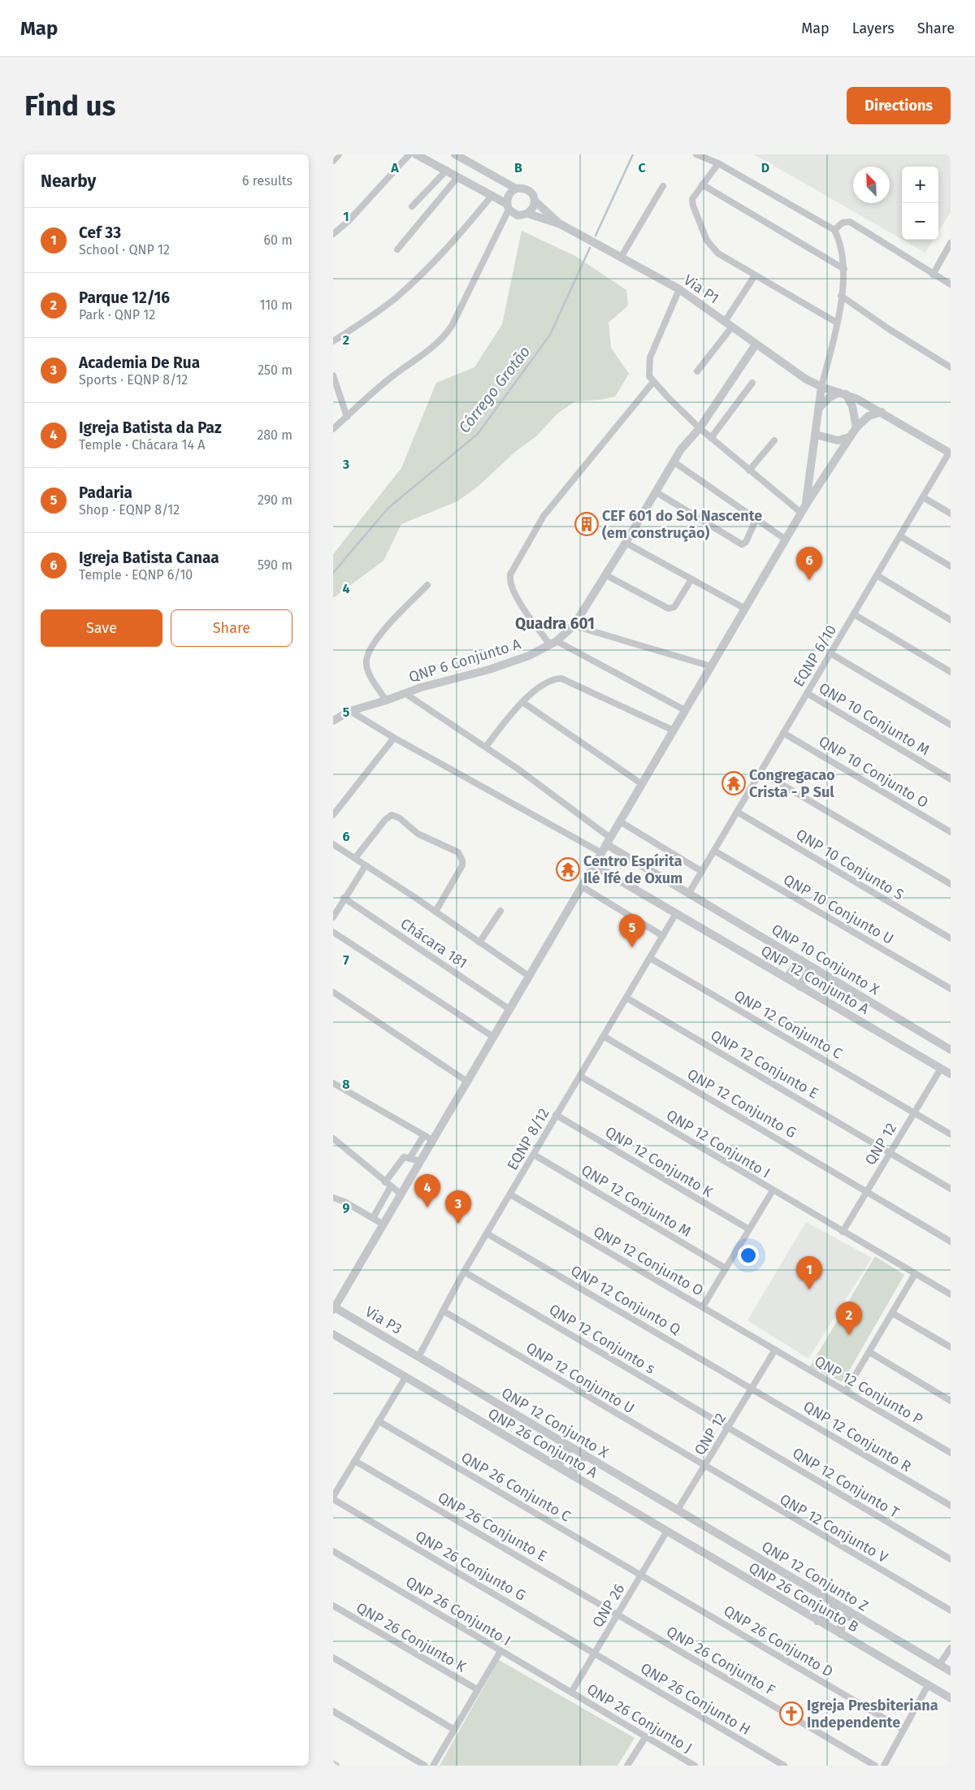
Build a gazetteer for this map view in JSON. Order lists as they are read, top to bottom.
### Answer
{
  "streets": {
    "street": [
      "Via P1",
      "EQNP 6/10",
      "QNP 6 Conjunto A",
      "QNP 10 Conjunto M",
      "QNP 10 Conjunto O",
      "QNP 10 Conjunto S",
      "QNP 10 Conjunto U",
      "Chácara 181",
      "QNP 10 Conjunto X",
      "QNP 12 Conjunto A",
      "QNP 12 Conjunto C",
      "QNP 12 Conjunto E",
      "QNP 12 Conjunto G",
      "EQNP 8/12",
      "QNP 12 Conjunto I",
      "QNP 12",
      "QNP 12 Conjunto K",
      "QNP 12 Conjunto M",
      "QNP 12 Conjunto O",
      "QNP 12 Conjunto Q",
      "Via P3",
      "QNP 12 Conjunto s",
      "QNP 12 Conjunto U",
      "QNP 12 Conjunto P",
      "QNP 12 Conjunto X",
      "QNP 12 Conjunto R",
      "QNP 26 Conjunto A",
      "QNP 12 Conjunto T",
      "QNP 26 Conjunto C",
      "QNP 26 Conjunto E",
      "QNP 12 Conjunto V",
      "QNP 26 Conjunto G",
      "QNP 12 Conjunto Z",
      "QNP 26 Conjunto B",
      "QNP 26",
      "QNP 26 Conjunto I",
      "QNP 26 Conjunto K",
      "QNP 26 Conjunto D",
      "QNP 26 Conjunto F",
      "QNP 26 Conjunto H",
      "QNP 26 Conjunto J"
    ]
  },
  "crossings": [
    ["Via P1", "QNP 6 Conjunto A"],
    ["EQNP 6/10", "QNP 10 Conjunto M"],
    ["EQNP 6/10", "QNP 10 Conjunto O"],
    ["EQNP 6/10", "QNP 10 Conjunto S"],
    ["EQNP 6/10", "QNP 10 Conjunto U"],
    ["EQNP 6/10", "QNP 10 Conjunto X"],
    ["QNP 12 Conjunto A", "EQNP 8/12"],
    ["QNP 12 Conjunto A", "QNP 12"],
    ["QNP 12 Conjunto C", "EQNP 8/12"],
    ["QNP 12 Conjunto C", "QNP 12"],
    ["QNP 12 Conjunto E", "EQNP 8/12"],
    ["QNP 12 Conjunto E", "QNP 12"],
    ["QNP 12 Conjunto G", "EQNP 8/12"],
    ["QNP 12 Conjunto G", "QNP 12"],
    ["EQNP 8/12", "QNP 12 Conjunto I"],
    ["EQNP 8/12", "QNP 12 Conjunto K"],
    ["EQNP 8/12", "QNP 12 Conjunto M"],
    ["EQNP 8/12", "QNP 12 Conjunto O"],
    ["EQNP 8/12", "QNP 12 Conjunto Q"],
    ["EQNP 8/12", "Via P3"],
    ["EQNP 8/12", "QNP 12 Conjunto s"],
    ["EQNP 8/12", "QNP 12 Conjunto U"],
    ["EQNP 8/12", "QNP 12 Conjunto X"],
    ["QNP 12 Conjunto I", "QNP 12"],
    ["QNP 12", "QNP 12 Conjunto O"],
    ["QNP 12", "QNP 12 Conjunto Q"],
    ["QNP 12", "QNP 12 Conjunto s"],
    ["QNP 12", "QNP 12 Conjunto U"],
    ["QNP 12", "QNP 12 Conjunto P"],
    ["QNP 12", "QNP 12 Conjunto X"],
    ["QNP 12", "QNP 12 Conjunto R"],
    ["QNP 12", "QNP 12 Conjunto T"],
    ["QNP 12", "QNP 12 Conjunto V"],
    ["QNP 12", "QNP 12 Conjunto Z"],
    ["QNP 12 Conjunto O", "QNP 12 Conjunto P"],
    ["QNP 12 Conjunto Q", "QNP 12 Conjunto R"],
    ["Via P3", "QNP 12 Conjunto X"],
    ["QNP 12 Conjunto s", "QNP 12 Conjunto T"],
    ["QNP 12 Conjunto U", "QNP 12 Conjunto V"],
    ["QNP 12 Conjunto X", "QNP 12 Conjunto Z"],
    ["QNP 26 Conjunto A", "QNP 26 Conjunto B"],
    ["QNP 26 Conjunto A", "QNP 26"],
    ["QNP 26 Conjunto C", "QNP 26"],
    ["QNP 26 Conjunto C", "QNP 26 Conjunto D"],
    ["QNP 26 Conjunto E", "QNP 26"],
    ["QNP 26 Conjunto E", "QNP 26 Conjunto F"],
    ["QNP 26 Conjunto G", "QNP 26"],
    ["QNP 26 Conjunto G", "QNP 26 Conjunto H"],
    ["QNP 26 Conjunto B", "QNP 26"],
    ["QNP 26", "QNP 26 Conjunto I"],
    ["QNP 26", "QNP 26 Conjunto D"],
    ["QNP 26", "QNP 26 Conjunto F"],
    ["QNP 26", "QNP 26 Conjunto H"],
    ["QNP 26", "QNP 26 Conjunto J"],
    ["QNP 26 Conjunto I", "QNP 26 Conjunto J"]
  ],
  "districts": ["Quadra 601"],
  "water": ["Córrego Grotão"],
  "places": {
    "building": ["CEF 601 do Sol Nascente (em construção)"],
    "temple": ["Congregacao Crista - P Sul", "Centro Espírita Ilé Ifé de Oxum"],
    "church": ["Igreja Presbiteriana Independente"]
  },
  "north": "top left",
  "page": {
    "header": "Map",
    "nav": ["Map", "Layers", "Share"],
    "buttons": [
      "Directions",
      ["Save", "Share"]
    ],
    "title": "Find us",
    "heading": ["Nearby", "6 results"],
    "map_buttons": ["+", "−"],
    "list": [
      {
        "mark": "1",
        "name": "Cef 33",
        "note": "School · QNP 12",
        "value": "60 m"
      },
      {
        "mark": "2",
        "name": "Parque 12/16",
        "note": "Park · QNP 12",
        "value": "110 m"
      },
      {
        "mark": "3",
        "name": "Academia De Rua",
        "note": "Sports · EQNP 8/12",
        "value": "250 m"
      },
      {
        "mark": "4",
        "name": "Igreja Batista da Paz",
        "note": "Temple · Chácara 14 A",
        "value": "280 m"
      },
      {
        "mark": "5",
        "name": "Padaria",
        "note": "Shop · EQNP 8/12",
        "value": "290 m"
      },
      {
        "mark": "6",
        "name": "Igreja Batista Canaa",
        "note": "Temple · EQNP 6/10",
        "value": "590 m"
      }
    ],
    "pins": [
      "6",
      "5",
      "4",
      "3",
      "1",
      "2"
    ]
  },
  "grid": {
    "columns": [
      "A",
      "B",
      "C",
      "D"
    ],
    "rows": [
      "1",
      "2",
      "3",
      "4",
      "5",
      "6",
      "7",
      "8",
      "9"
    ]
  }
}
